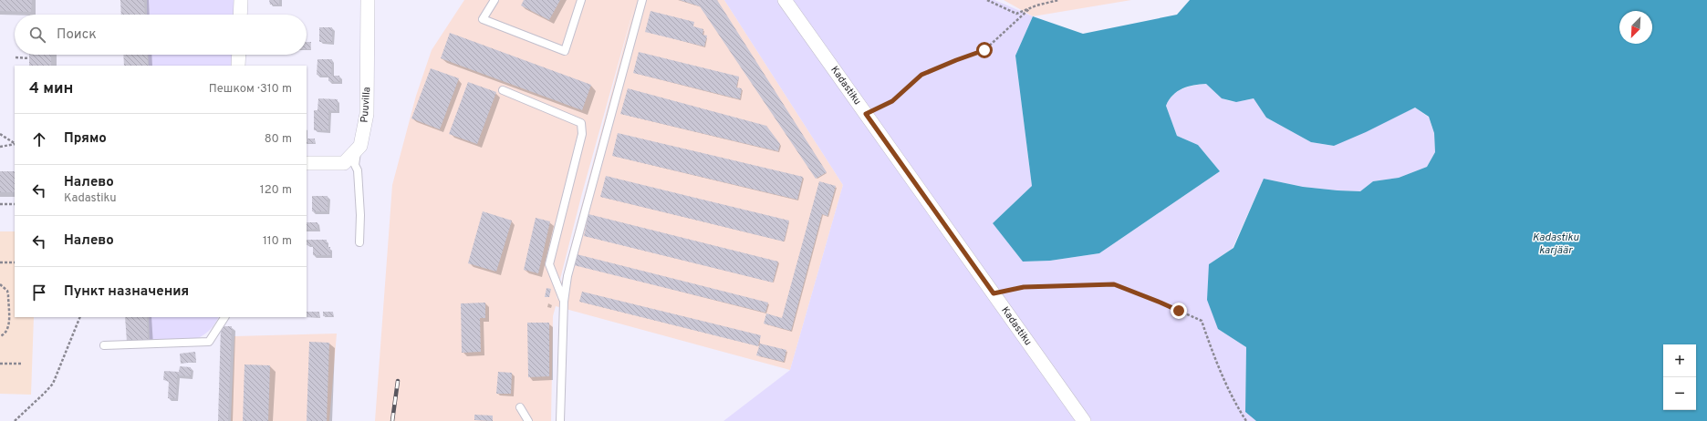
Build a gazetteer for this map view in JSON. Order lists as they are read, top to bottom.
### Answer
{
  "streets": {
    "street": ["Kadastiku", "Puuvilla"]
  },
  "water": ["Kadastiku karjäär"],
  "north": "bottom left",
  "page": {
    "search": "Поиск",
    "heading": ["4 мин", "Пешком · 310 m"],
    "list": [
      ["Прямо", "80 m"],
      ["Налево", "Kadastiku", "120 m"],
      ["Налево", "110 m"],
      "Пункт назначения"
    ],
    "map_buttons": ["+", "−"]
  }
}
